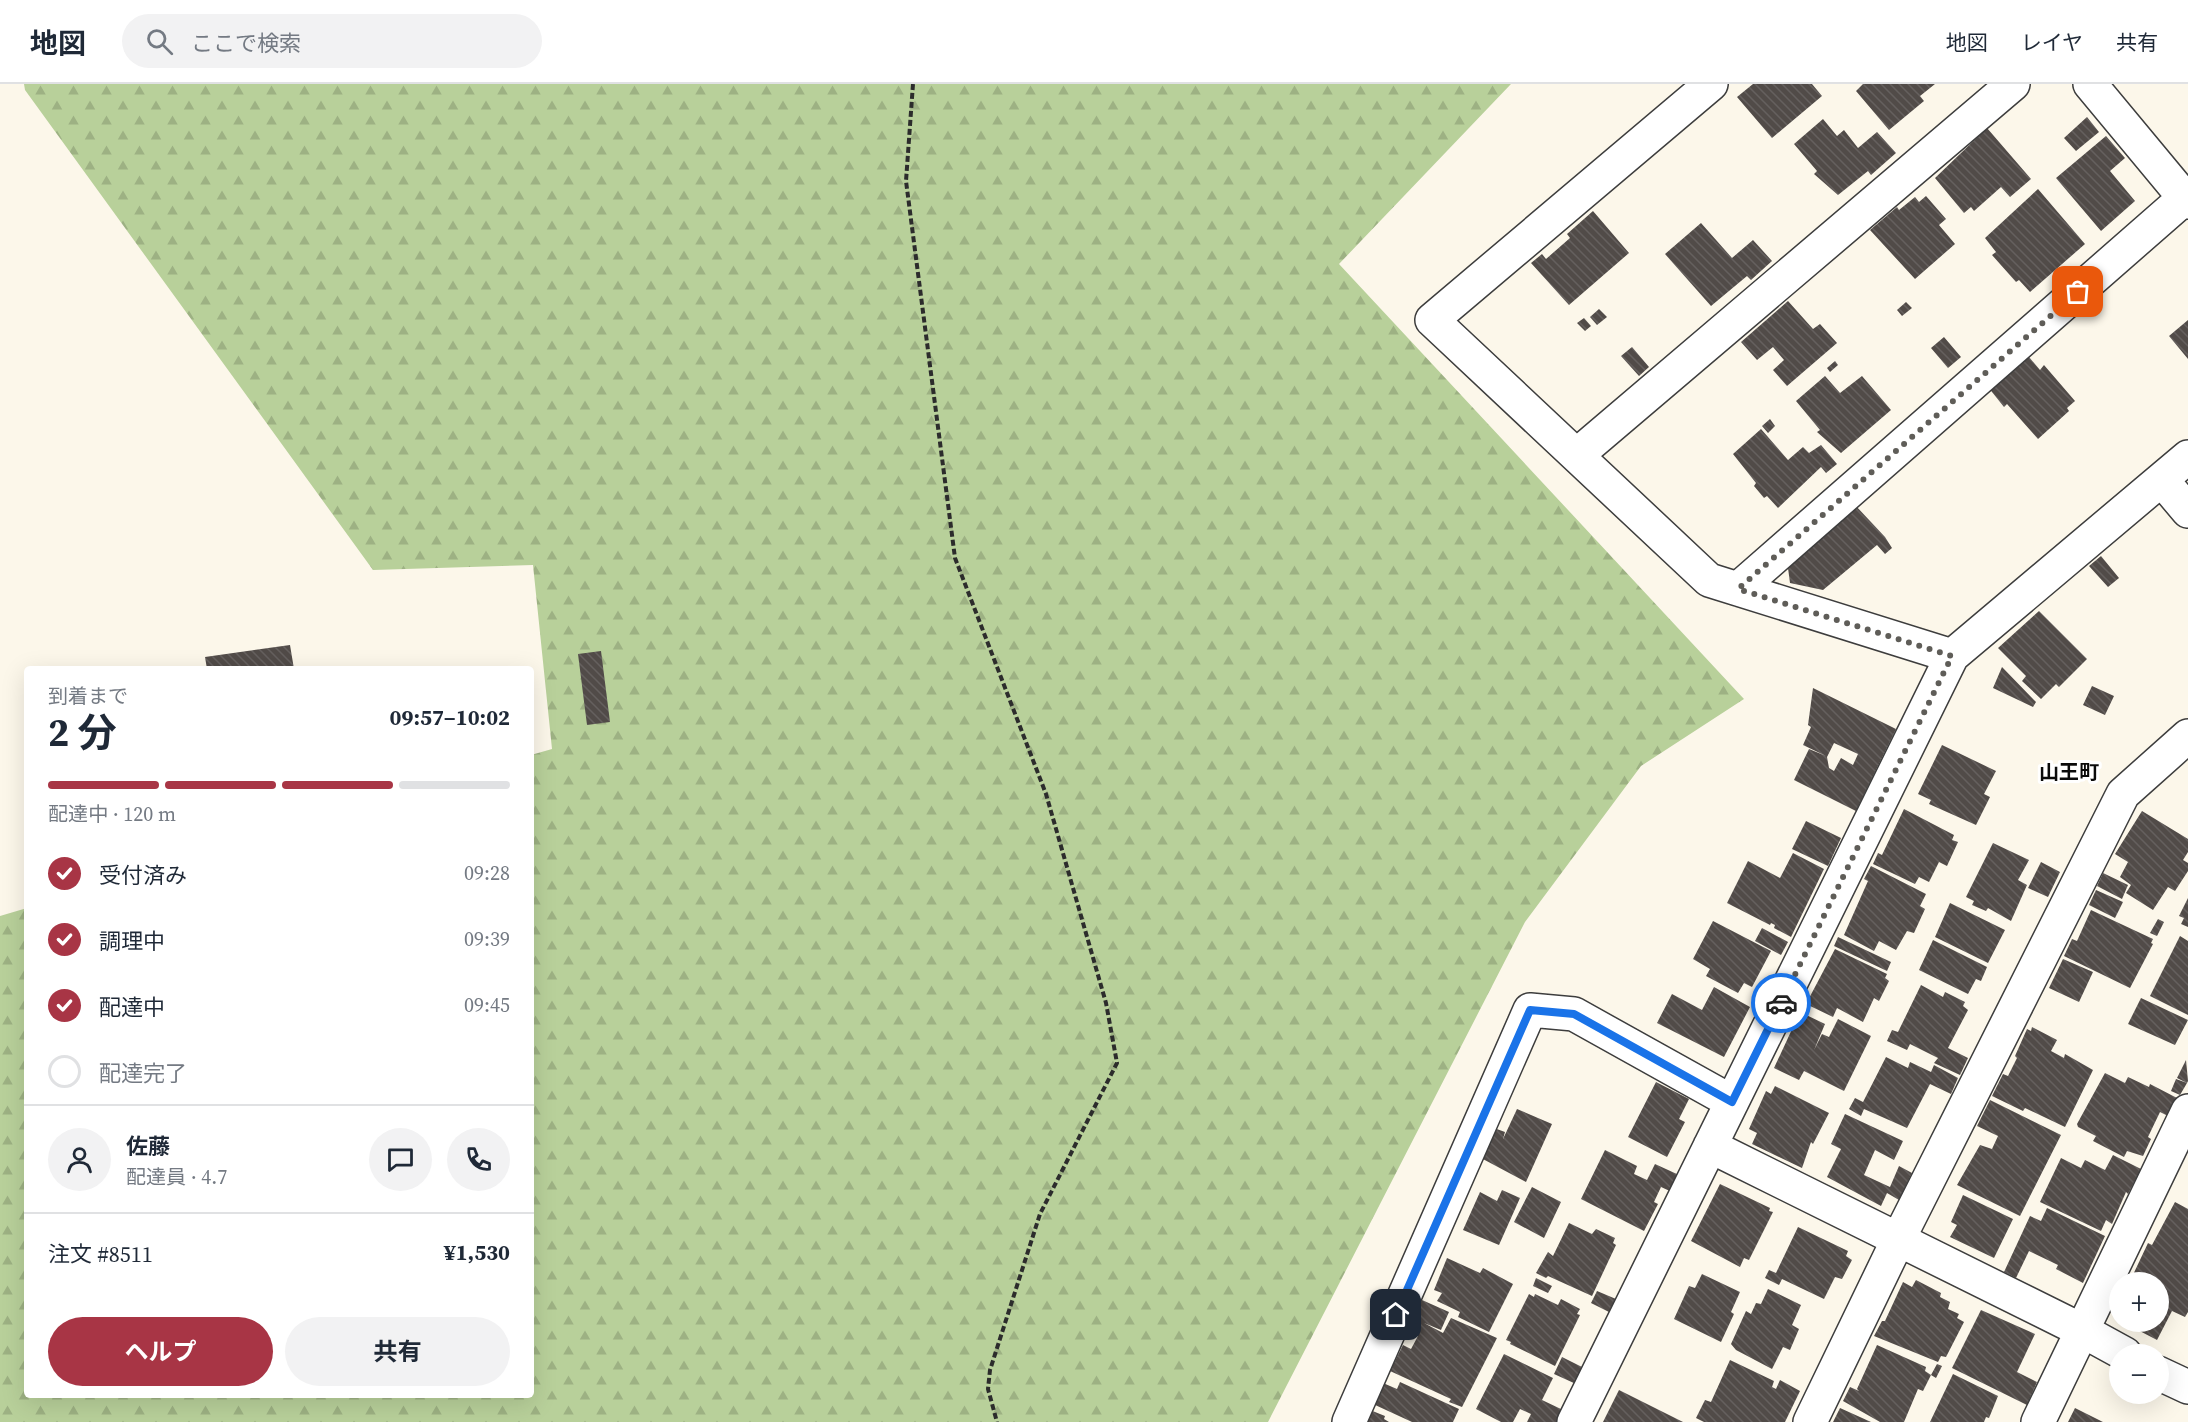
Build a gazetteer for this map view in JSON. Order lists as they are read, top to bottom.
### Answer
{
  "districts": ["山王町"],
  "page": {
    "header": "地図",
    "search": "ここで検索",
    "nav": ["地図", "レイヤ", "共有"],
    "heading": ["2 分", "到着まで", "09:57–10:02"],
    "panel": [
      "佐藤",
      "配達員 · 4.7",
      "注文 #8511",
      "¥1,530"
    ],
    "bar": "配達中 · 120 m",
    "list": [
      ["受付済み", "09:28"],
      ["調理中", "09:39"],
      ["配達中", "09:45"],
      "配達完了"
    ],
    "map_buttons": ["+", "−"],
    "buttons": ["ヘルプ", "共有"]
  }
}
